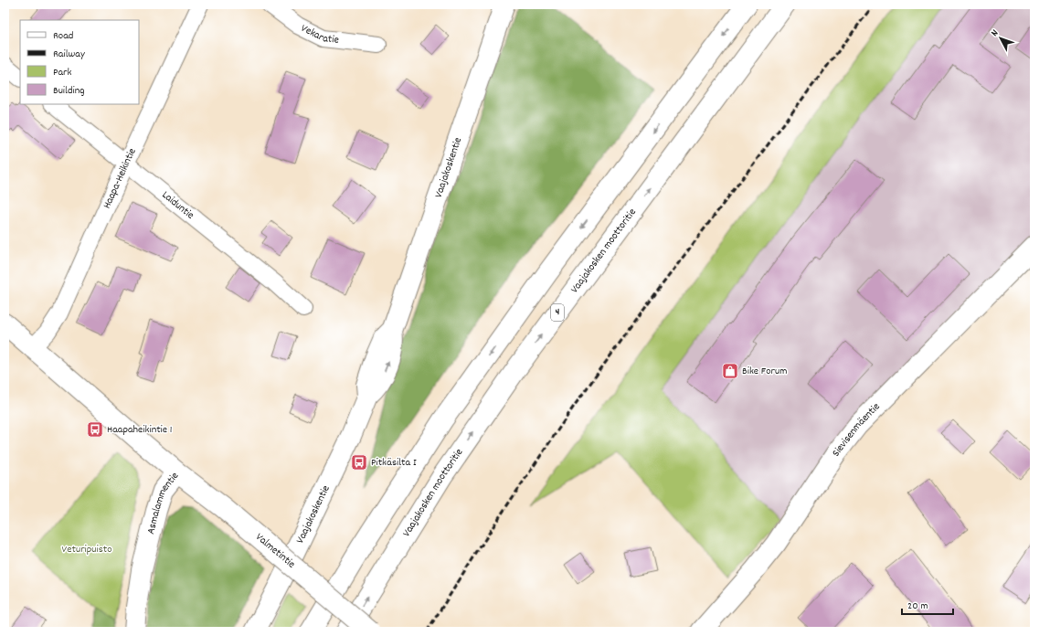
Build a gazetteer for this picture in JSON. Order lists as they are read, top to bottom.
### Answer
{
  "streets": {
    "main road": [
      "Vaajakoskentie",
      "Vaajakosken moottoritie",
      "4",
      "Sievisenmäentie",
      "Asmalammentie",
      "Valmetintie"
    ],
    "street": ["Vekaratie", "Haapa-Heikintie", "Laiduntie"]
  },
  "crossings": [
    ["Haapa-Heikintie", "Laiduntie"],
    ["Haapa-Heikintie", "Asmalammentie"],
    ["Asmalammentie", "Valmetintie"]
  ],
  "parks": ["Veturipuisto"],
  "places": {
    "shop": ["Bike Forum"],
    "bus stop": ["Haapaheikintie 1", "Pitkäsilta I"]
  },
  "legend": [
    "Road",
    "Railway",
    "Park",
    "Building"
  ],
  "scale_bar": "20 m",
  "north": "top left"
}
